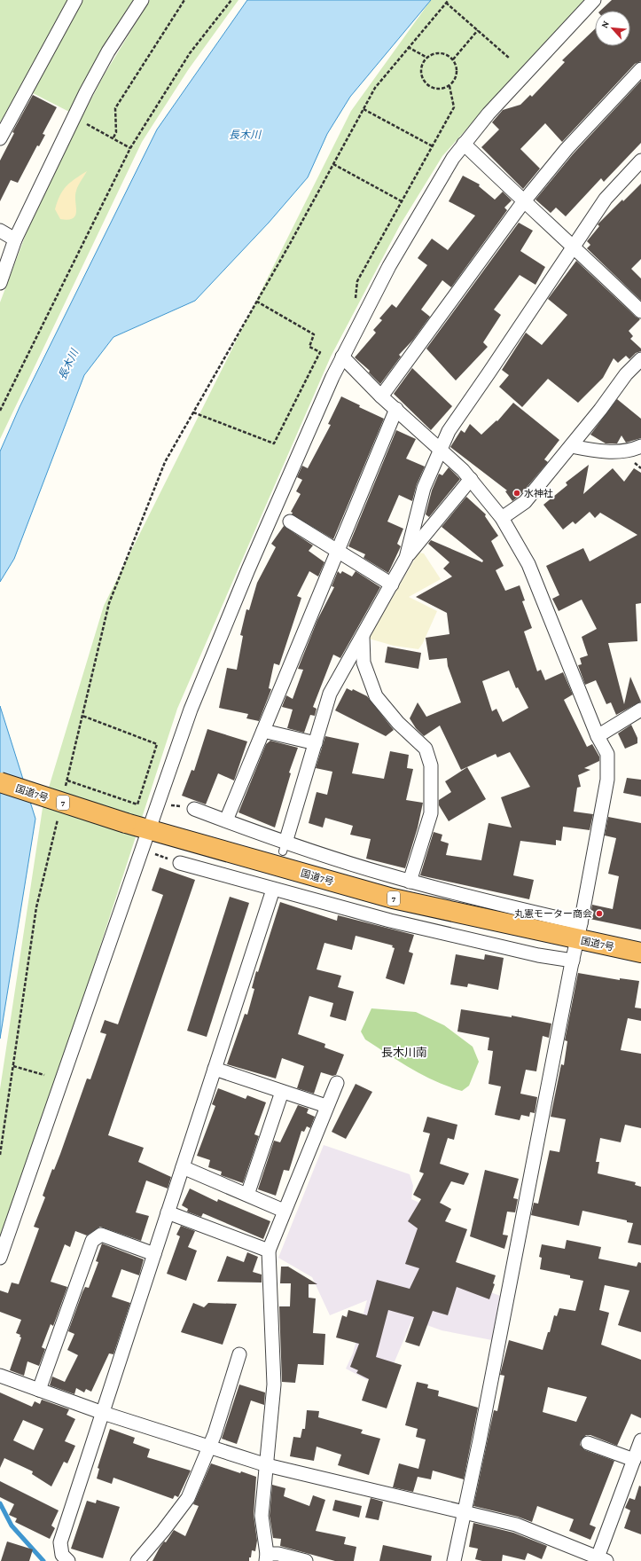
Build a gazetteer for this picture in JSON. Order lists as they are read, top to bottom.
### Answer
{
  "streets": {
    "highway": ["国道7号", "7"]
  },
  "districts": ["長木川南"],
  "water": ["長木川"],
  "places": ["水神社", "丸憲モーター商会"],
  "north": "top left"
}
